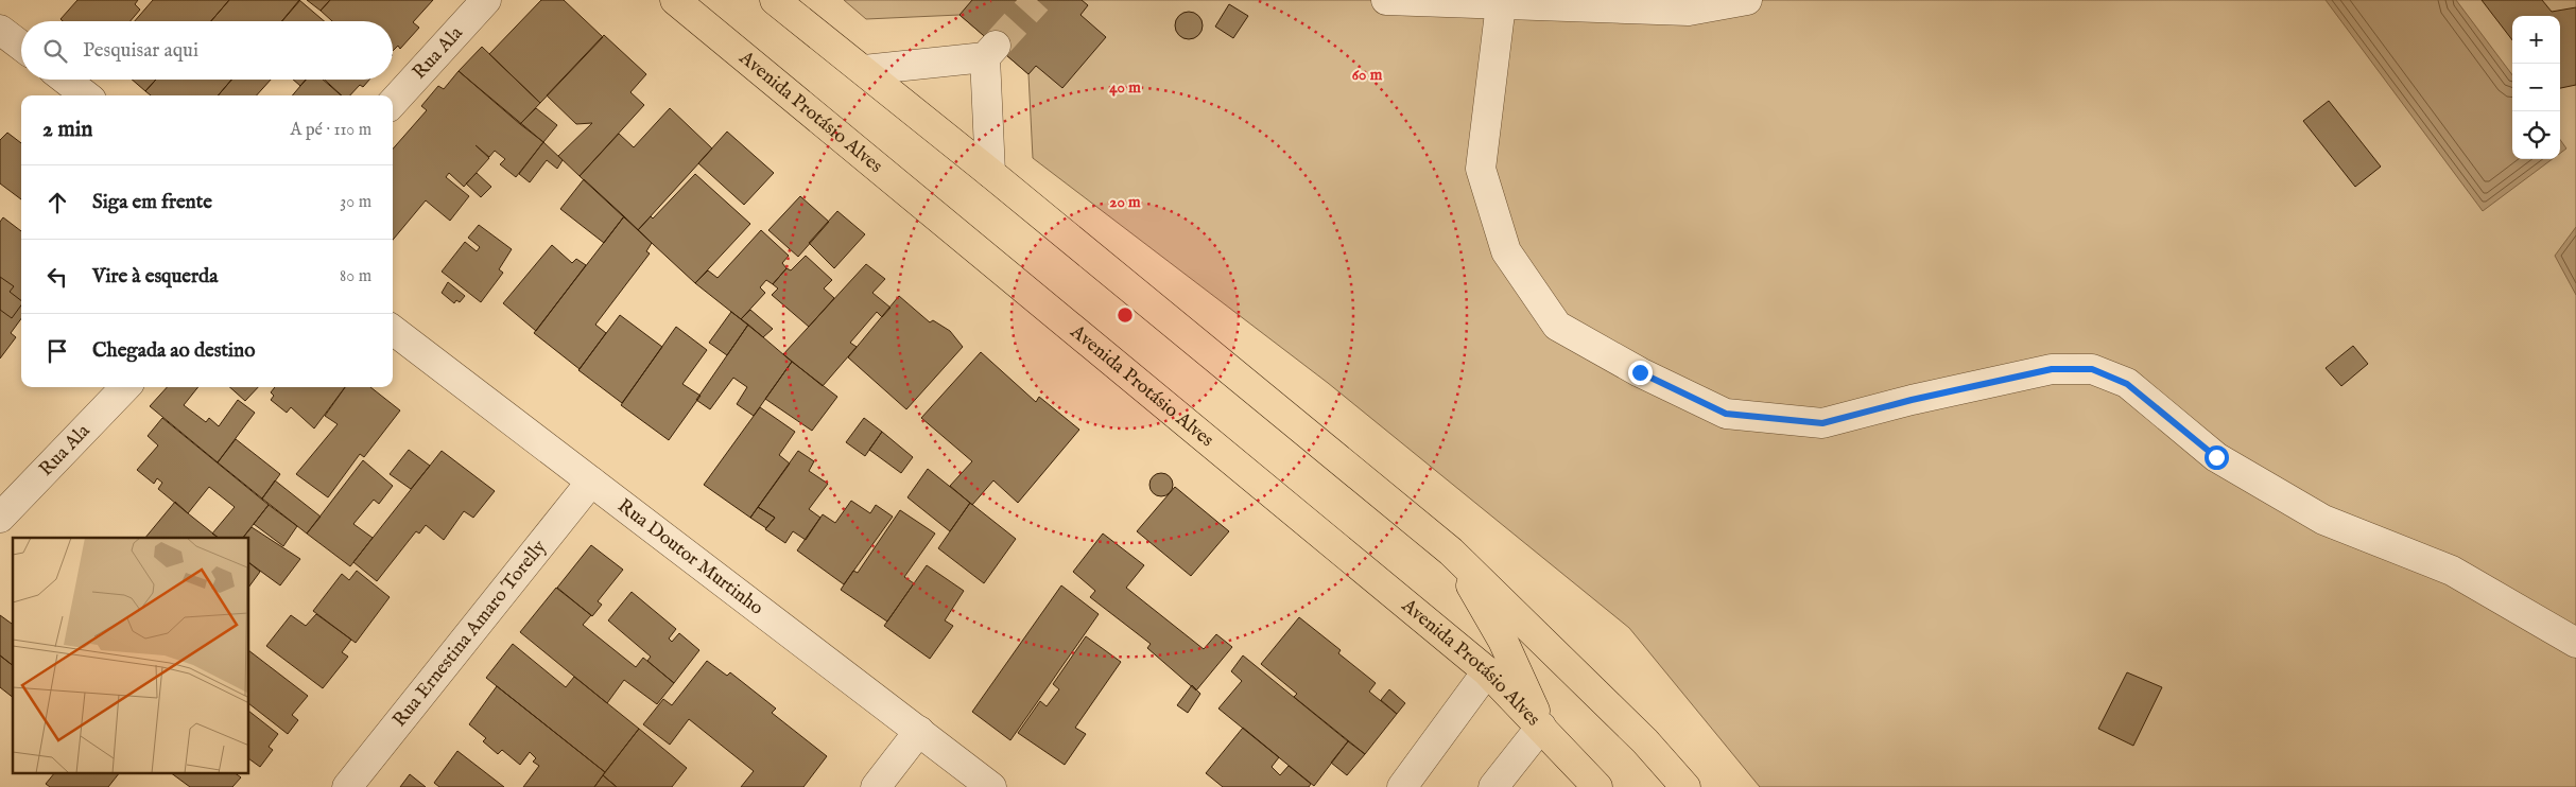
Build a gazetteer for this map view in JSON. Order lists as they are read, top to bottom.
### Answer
{
  "streets": {
    "main road": ["Avenida Protásio Alves"],
    "street": ["Rua Ala", "Rua Doutor Murtinho", "Rua Ernestina Amaro Torelly"]
  },
  "crossings": [
    ["Rua Doutor Murtinho", "Rua Ernestina Amaro Torelly"]
  ],
  "page": {
    "map_buttons": ["+", "−"],
    "search": "Pesquisar aqui",
    "heading": ["2 min", "A pé · 110 m"],
    "list": [
      ["Siga em frente", "30 m"],
      ["Vire à esquerda", "80 m"],
      "Chegada ao destino"
    ]
  },
  "rings": ["60 m", "40 m", "20 m"]
}
